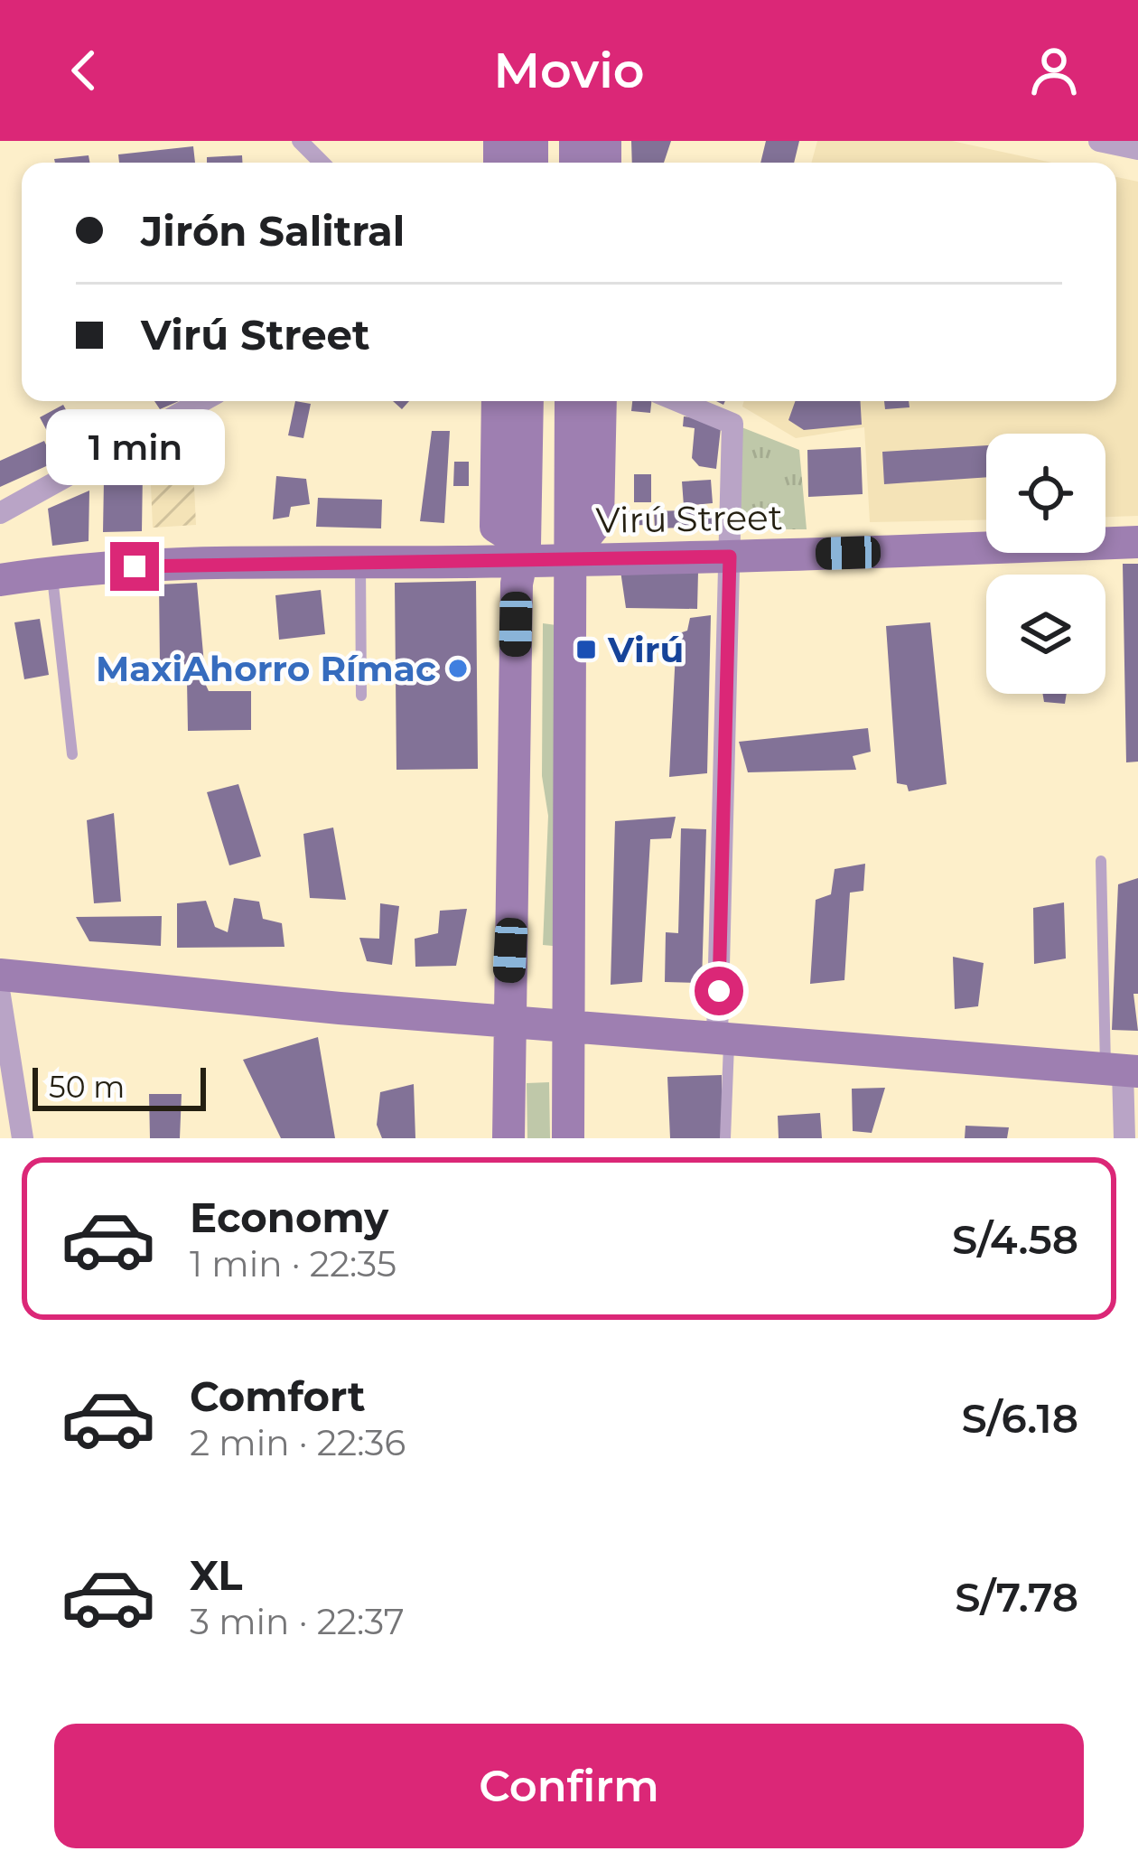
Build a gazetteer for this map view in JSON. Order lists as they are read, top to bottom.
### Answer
{
  "streets": {
    "main road": ["Virú Street"]
  },
  "places": {
    "transit": ["Virú"],
    "other": ["MaxiAhorro Rímac"]
  },
  "scale_bar": "50 m",
  "page": {
    "header": "Movio",
    "banner": ["Jirón Salitral", "Virú Street"],
    "bubble": "1 min",
    "scale": "50 m",
    "list": [
      {
        "name": "Economy",
        "note": "1 min · 22:35",
        "value": "S/4.58"
      },
      {
        "name": "Comfort",
        "note": "2 min · 22:36",
        "value": "S/6.18"
      },
      {
        "name": "XL",
        "note": "3 min · 22:37",
        "value": "S/7.78"
      }
    ],
    "buttons": "Confirm"
  }
}
